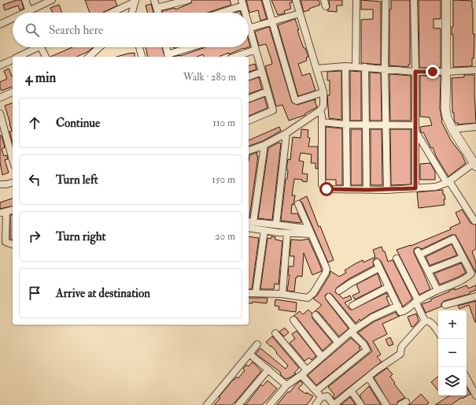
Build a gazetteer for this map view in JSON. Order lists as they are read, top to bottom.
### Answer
{
  "page": {
    "search": "Search here",
    "heading": ["4 min", "Walk · 280 m"],
    "list": [
      ["Continue", "110 m"],
      ["Turn left", "150 m"],
      ["Turn right", "20 m"],
      "Arrive at destination"
    ],
    "map_buttons": ["+", "−"]
  }
}
